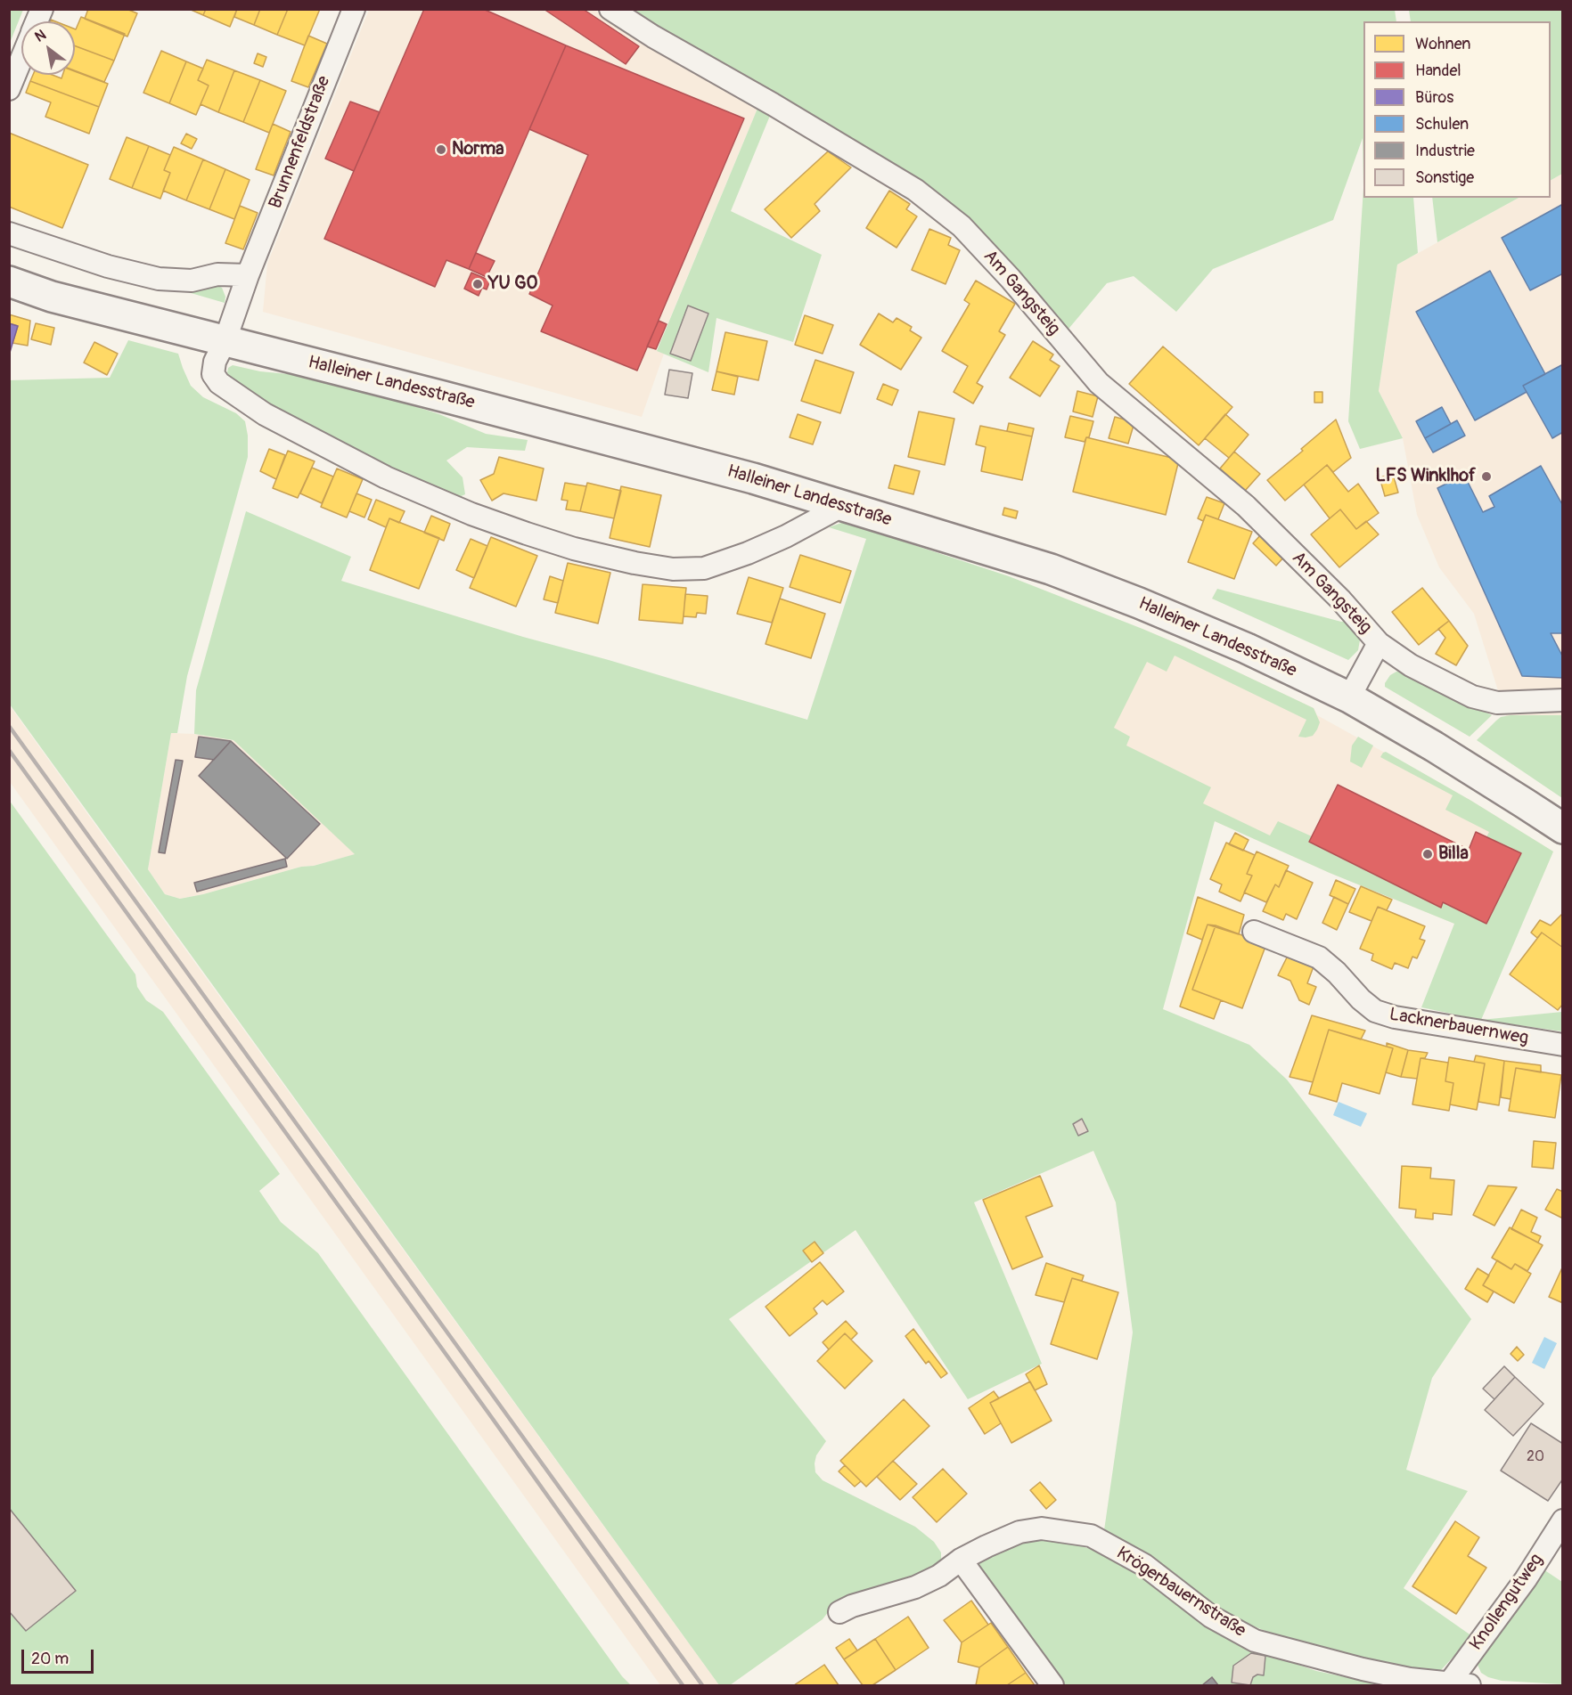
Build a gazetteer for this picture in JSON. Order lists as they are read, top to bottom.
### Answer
{
  "streets": {
    "main road": ["Halleiner Landesstraße"],
    "street": [
      "Brunnenfeldstraße",
      "Am Gangsteig",
      "Lacknerbauernweg",
      "Krögerbauernstraße",
      "Knollengutweg"
    ]
  },
  "crossings": [
    ["Brunnenfeldstraße", "Halleiner Landesstraße"],
    ["Krögerbauernstraße", "Knollengutweg"]
  ],
  "places": [
    "Norma",
    "YU GO",
    "LFS Winklhof",
    "Billa"
  ],
  "house_numbers": ["20"],
  "legend": [
    "Wohnen",
    "Handel",
    "Büros",
    "Schulen",
    "Industrie",
    "Sonstige"
  ],
  "scale_bar": "20 m",
  "north": "top left"
}
